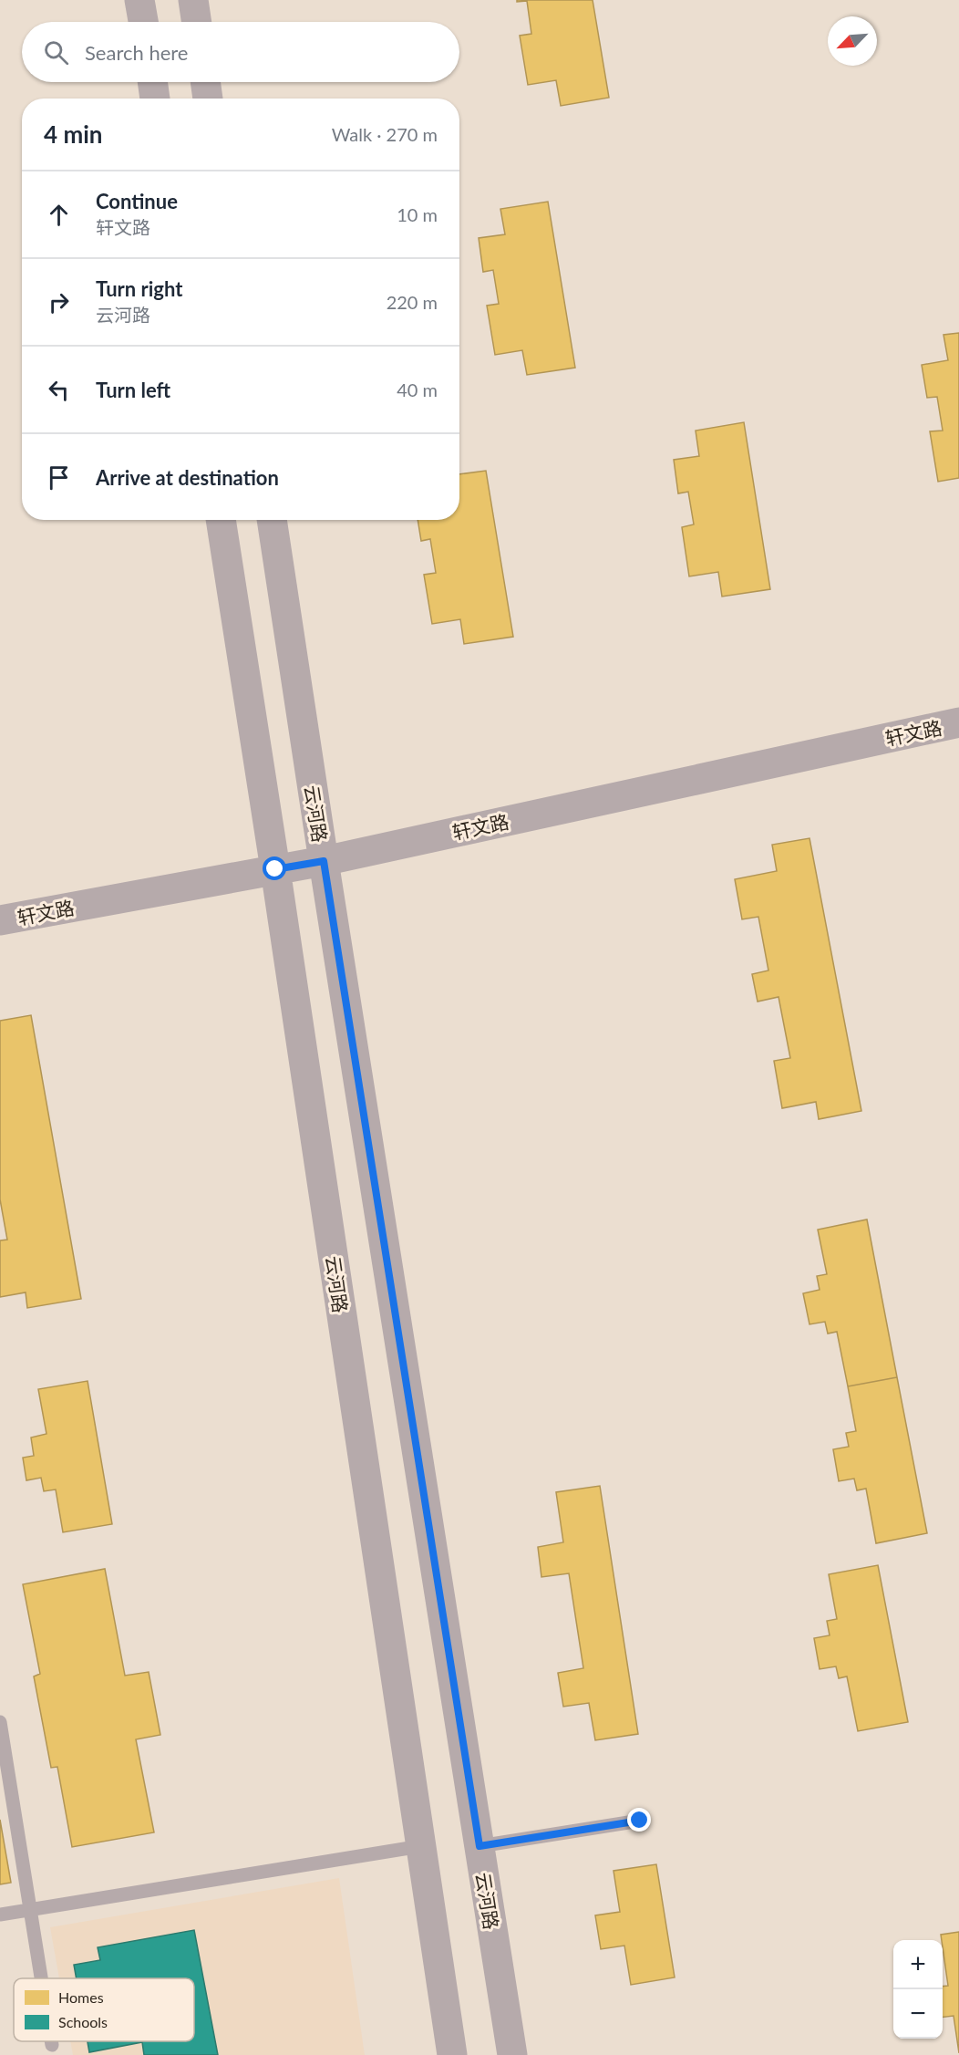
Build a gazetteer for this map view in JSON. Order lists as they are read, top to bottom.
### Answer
{
  "streets": {
    "street": ["轩文路", "云河路"]
  },
  "crossings": [
    ["轩文路", "云河路"]
  ],
  "legend": ["Homes", "Schools"],
  "north": "bottom left",
  "page": {
    "search": "Search here",
    "heading": ["4 min", "Walk · 270 m"],
    "list": [
      ["Continue", "轩文路", "10 m"],
      ["Turn right", "云河路", "220 m"],
      ["Turn left", "40 m"],
      "Arrive at destination"
    ],
    "map_buttons": ["+", "−"]
  }
}
